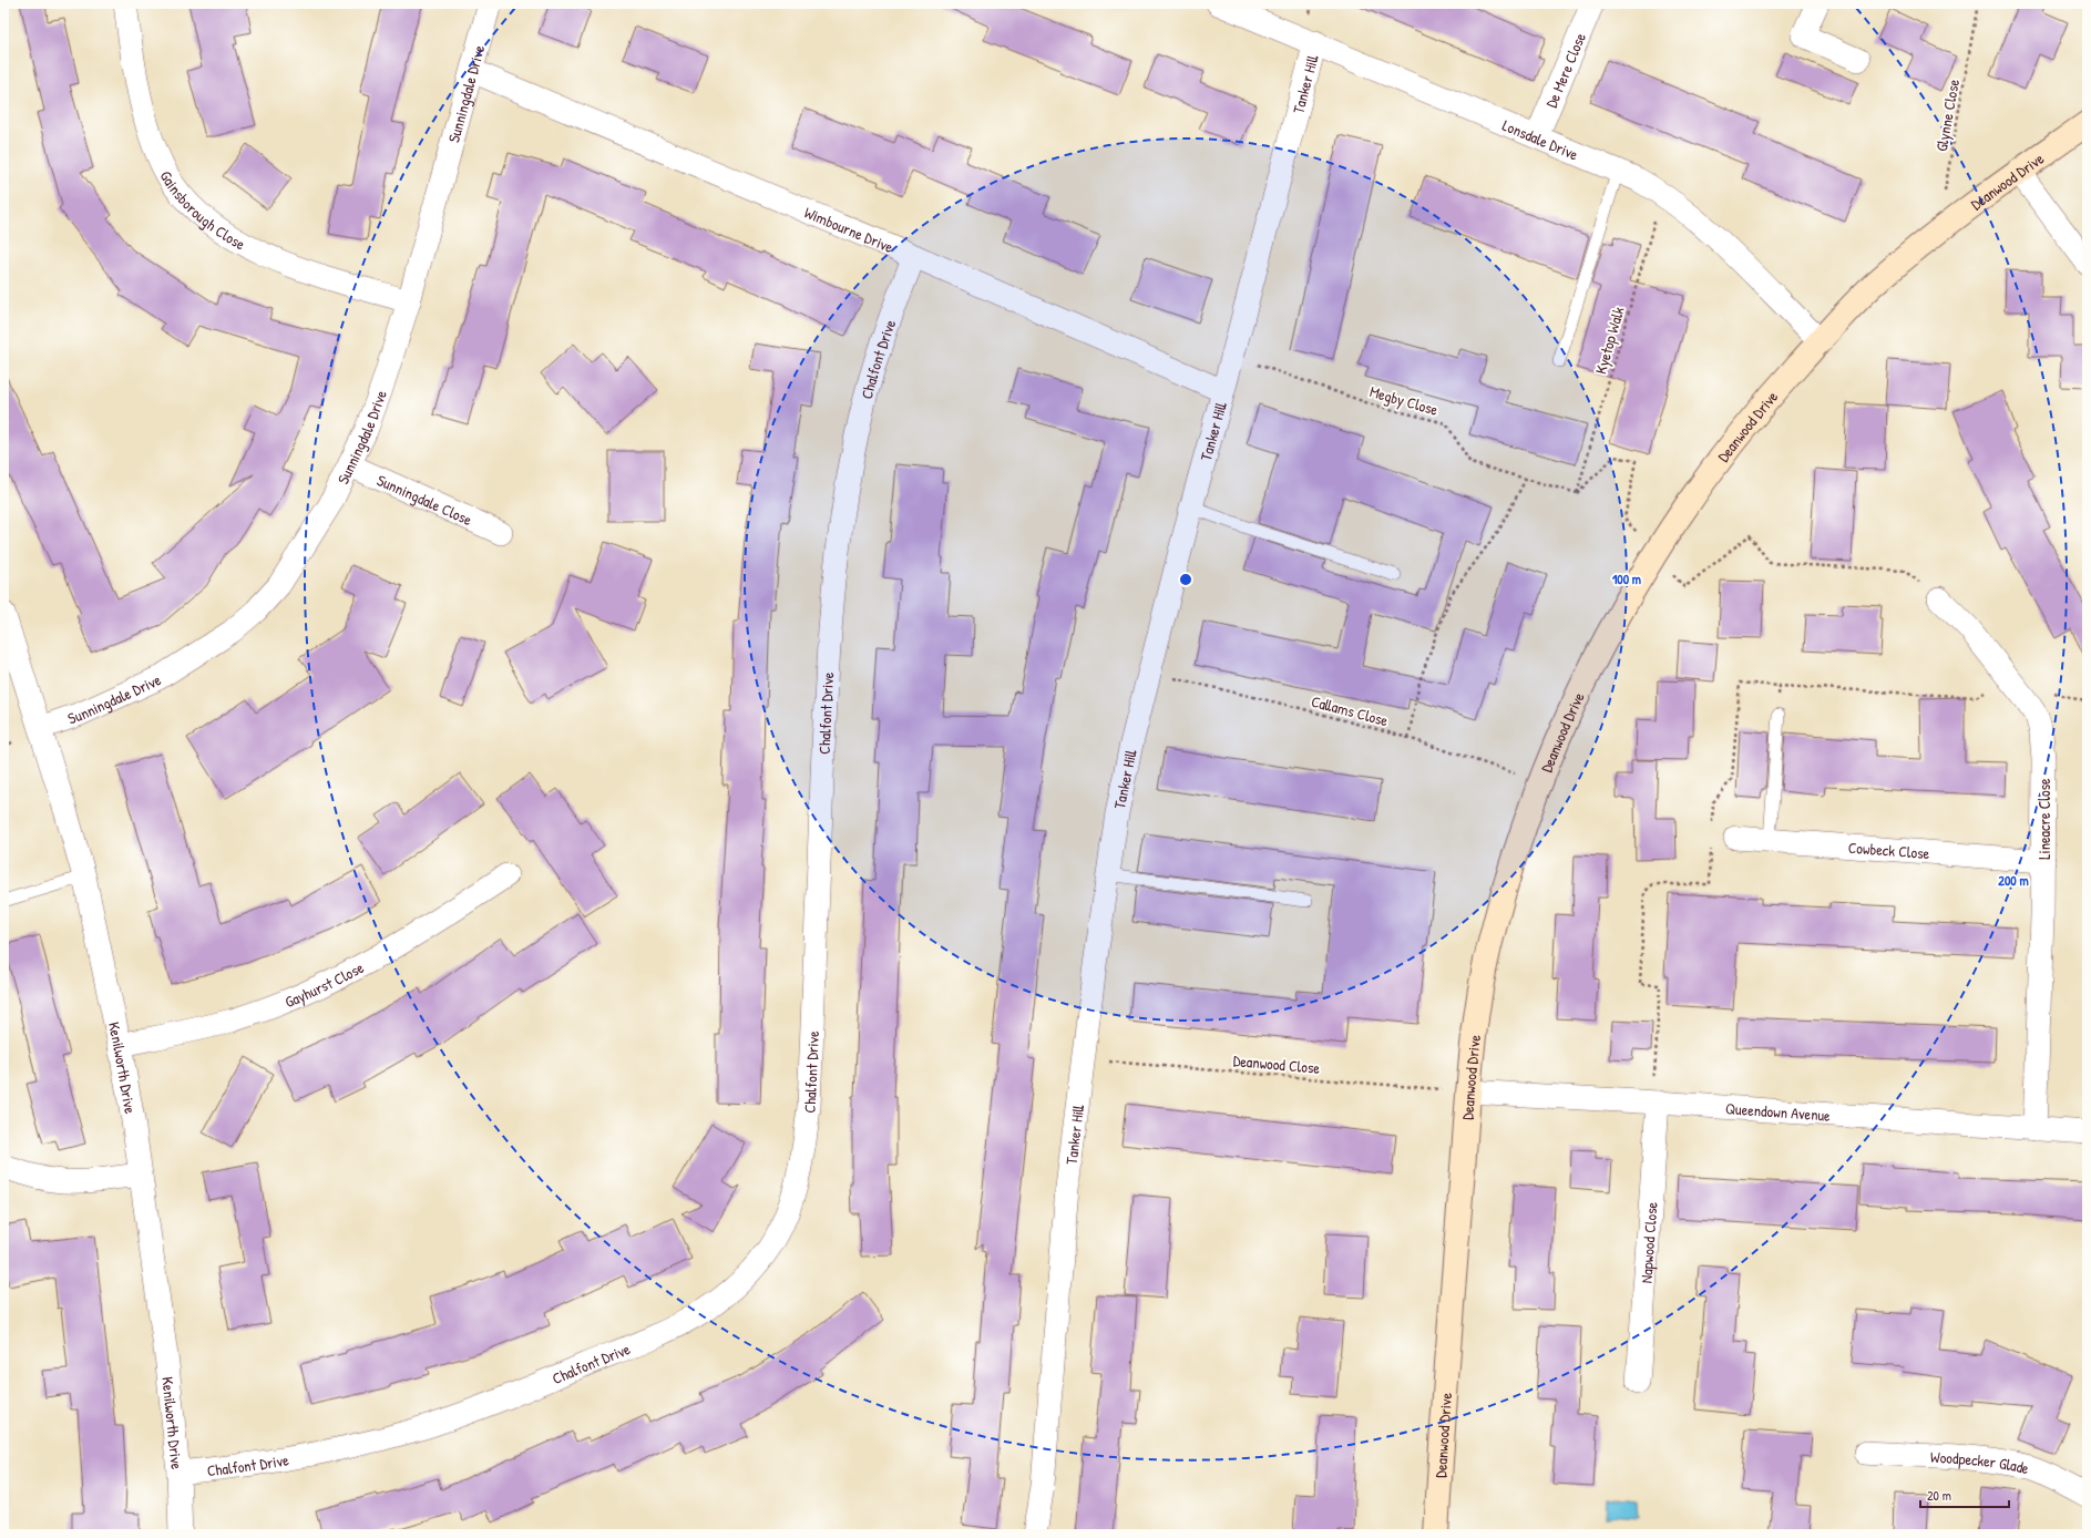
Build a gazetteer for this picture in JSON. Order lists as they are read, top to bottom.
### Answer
{
  "streets": {
    "street": [
      "De Mere Close",
      "Tanker Hill",
      "Sunningdale Drive",
      "Lonsdale Drive",
      "Deanwood Drive",
      "Gainsborough Close",
      "Wimbourne Drive",
      "Chalfont Drive",
      "Sunningdale Close",
      "Lineacre Close",
      "Cowbeck Close",
      "Gayhurst Close",
      "Kenilworth Drive",
      "Queendown Avenue",
      "Napwood Close",
      "Woodpecker Glade"
    ],
    "path": [
      "Glynne Close",
      "Kyetop Walk",
      "Megby Close",
      "Callams Close",
      "Deanwood Close"
    ]
  },
  "crossings": [
    ["De Mere Close", "Lonsdale Drive"],
    ["Tanker Hill", "Lonsdale Drive"],
    ["Tanker Hill", "Wimbourne Drive"],
    ["Tanker Hill", "Megby Close"],
    ["Tanker Hill", "Callams Close"],
    ["Tanker Hill", "Deanwood Close"],
    ["Sunningdale Drive", "Gainsborough Close"],
    ["Sunningdale Drive", "Wimbourne Drive"],
    ["Sunningdale Drive", "Sunningdale Close"],
    ["Sunningdale Drive", "Kenilworth Drive"],
    ["Glynne Close", "Deanwood Drive"],
    ["Lonsdale Drive", "Deanwood Drive"],
    ["Lonsdale Drive", "Kyetop Walk"],
    ["Deanwood Drive", "Callams Close"],
    ["Deanwood Drive", "Deanwood Close"],
    ["Deanwood Drive", "Queendown Avenue"],
    ["Wimbourne Drive", "Chalfont Drive"],
    ["Kyetop Walk", "Megby Close"],
    ["Chalfont Drive", "Kenilworth Drive"],
    ["Lineacre Close", "Cowbeck Close"],
    ["Lineacre Close", "Queendown Avenue"],
    ["Gayhurst Close", "Kenilworth Drive"],
    ["Deanwood Close", "Queendown Avenue"],
    ["Queendown Avenue", "Napwood Close"]
  ],
  "scale_bar": "20 m",
  "rings": ["100 m", "200 m"]
}
